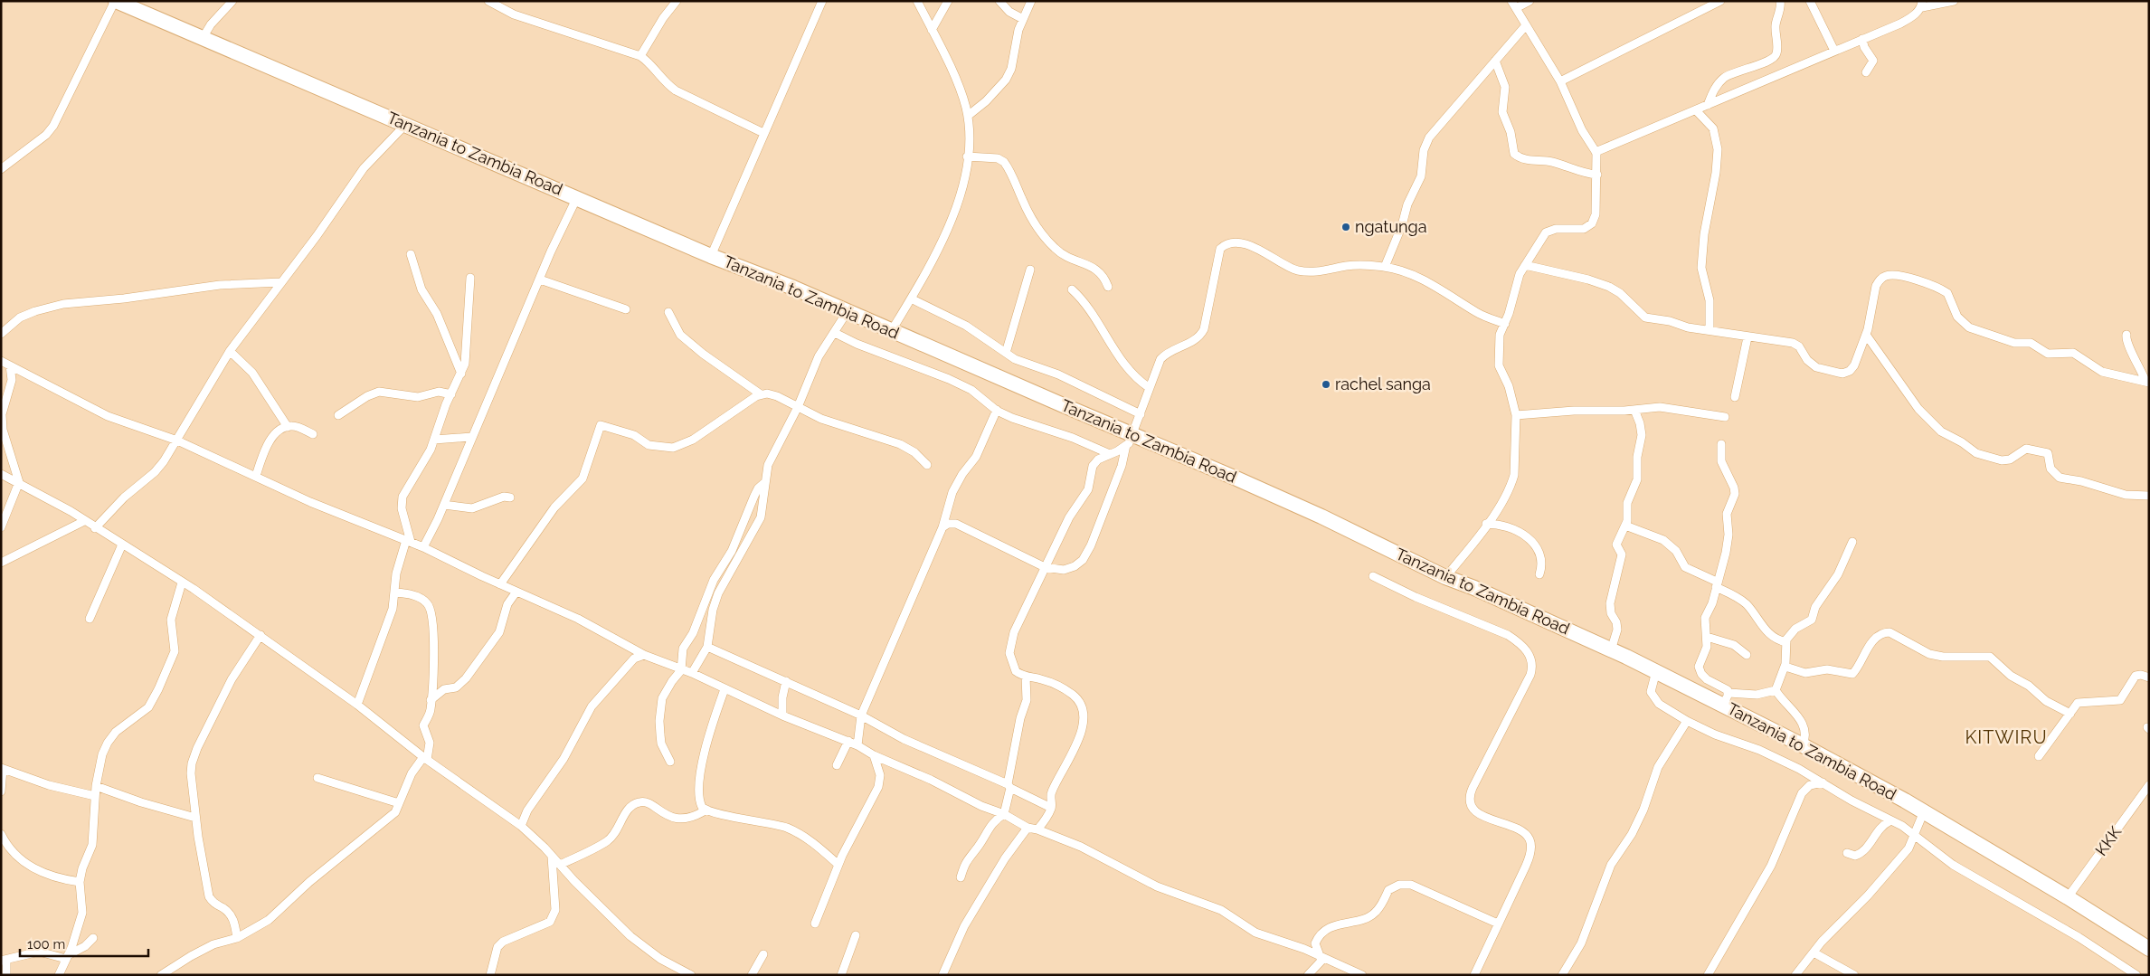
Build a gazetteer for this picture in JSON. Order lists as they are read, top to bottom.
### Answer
{
  "streets": {
    "highway": ["Tanzania to Zambia Road"],
    "street": ["KKK"]
  },
  "crossings": [
    ["Tanzania to Zambia Road", "KKK"]
  ],
  "districts": ["KITWIRU"],
  "places": ["ngatunga", "rachel sanga"],
  "scale_bar": "100 m"
}
